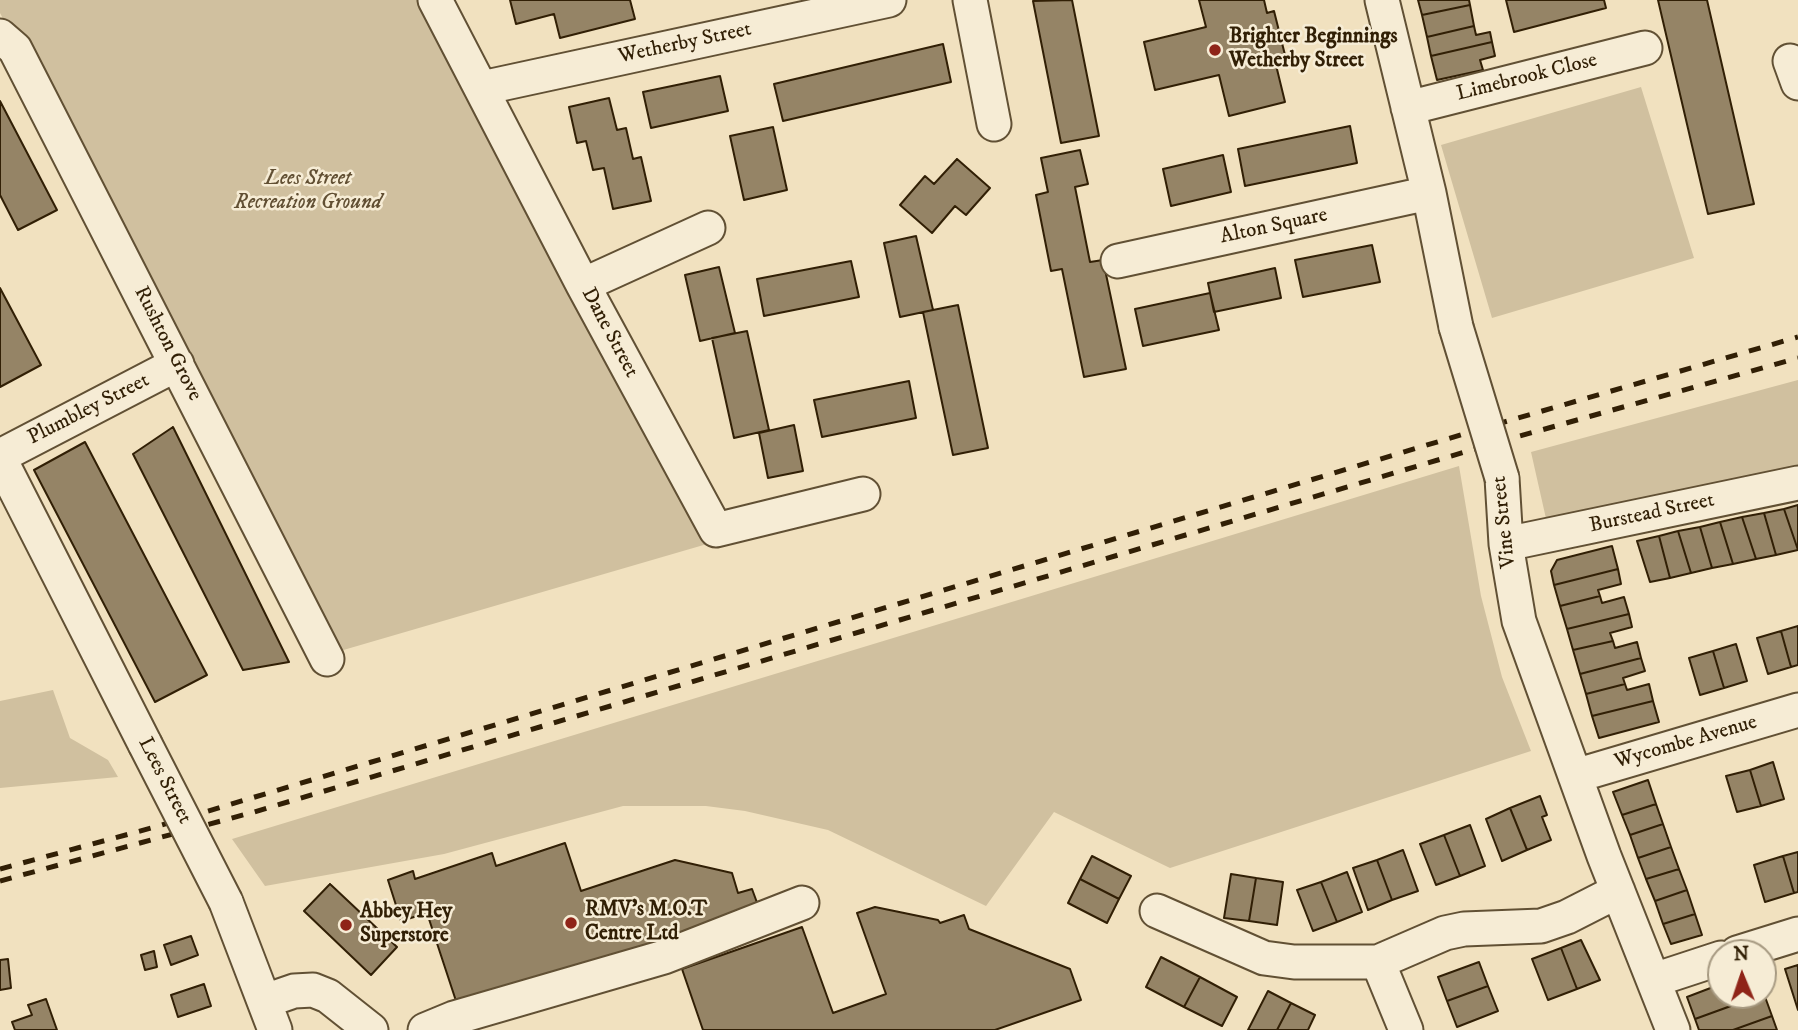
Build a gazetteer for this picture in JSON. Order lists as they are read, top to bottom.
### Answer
{
  "streets": {
    "street": [
      "Wetherby Street",
      "Limebrook Close",
      "Alton Square",
      "Dane Street",
      "Rushton Grove",
      "Plumbley Street",
      "Burstead Street",
      "Vine Street",
      "Wycombe Avenue",
      "Lees Street"
    ]
  },
  "crossings": [
    ["Wetherby Street", "Dane Street"],
    ["Limebrook Close", "Vine Street"],
    ["Alton Square", "Vine Street"],
    ["Rushton Grove", "Plumbley Street"],
    ["Plumbley Street", "Lees Street"],
    ["Burstead Street", "Vine Street"],
    ["Vine Street", "Wycombe Avenue"]
  ],
  "parks": ["Lees Street Recreation Ground"],
  "places": ["Brighter Beginnings Wetherby Street", "RMV's M.O.T Centre Ltd", "Abbey Hey Superstore"],
  "north": "top"
}
